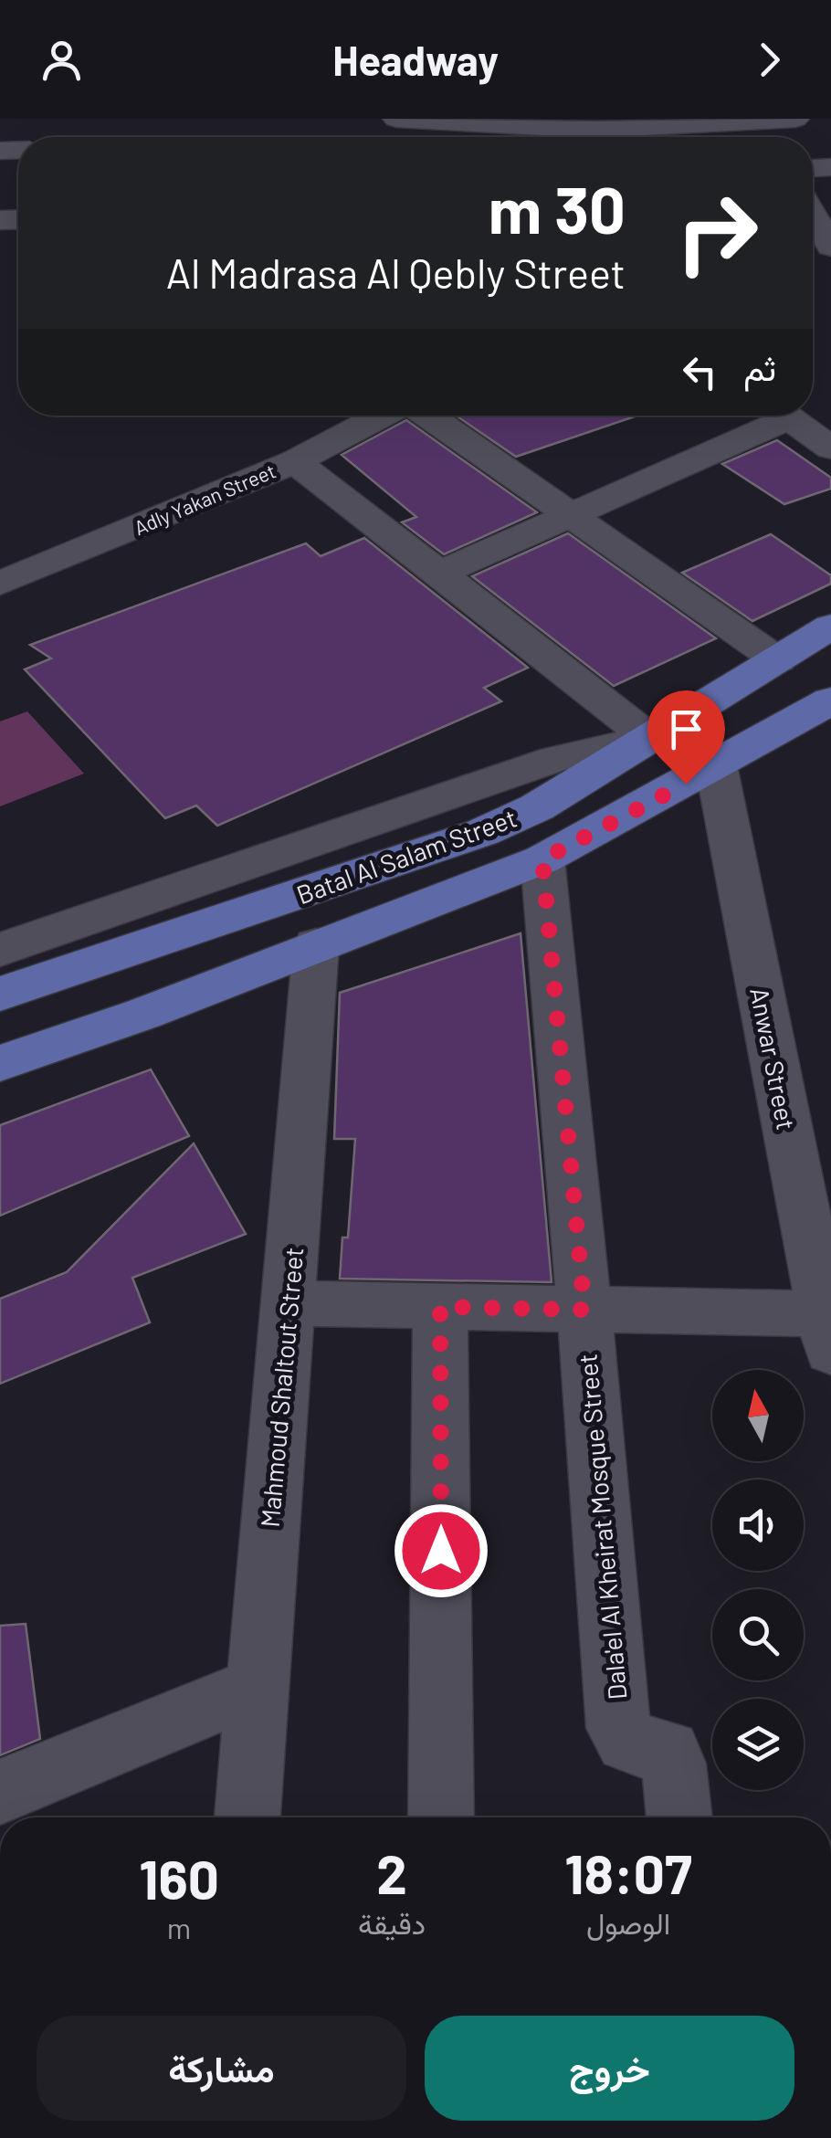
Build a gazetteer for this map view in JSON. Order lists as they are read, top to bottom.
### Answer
{
  "streets": {
    "main road": ["Batal Al Salam Street"],
    "street": [
      "Adly Yakan Street",
      "Anwar Street",
      "Mahmoud Shaltout Street",
      "Dala'el Al Kheirat Mosque Street"
    ]
  },
  "crossings": [
    ["Batal Al Salam Street", "Anwar Street"],
    ["Batal Al Salam Street", "Mahmoud Shaltout Street"],
    ["Batal Al Salam Street", "Dala'el Al Kheirat Mosque Street"]
  ],
  "north": "top",
  "page": {
    "header": "Headway",
    "turn": ["30 m", "Al Madrasa Al Qebly Street"],
    "then": "ثم",
    "eta": [
      "18:07",
      "الوصول",
      "2",
      "دقيقة",
      "160",
      "m"
    ],
    "buttons": ["خروج", "مشاركة"]
  }
}
